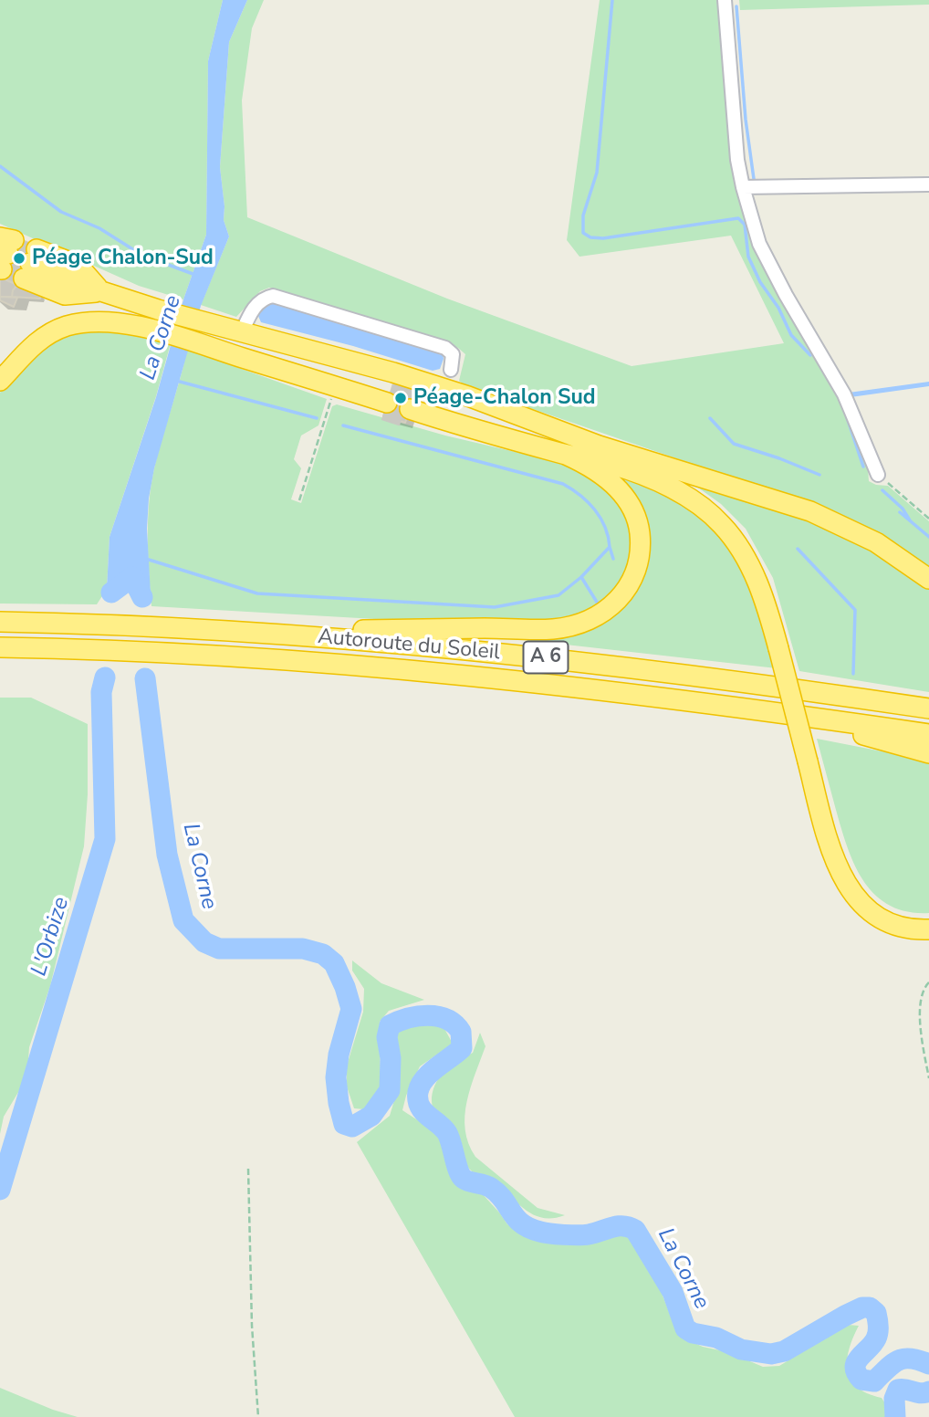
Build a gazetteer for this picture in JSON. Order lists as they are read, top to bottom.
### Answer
{
  "streets": {
    "highway": ["Autoroute du Soleil", "A 6"]
  },
  "water": ["La Corne", "L'Orbize"],
  "places": ["Péage Chalon-Sud", "Péage-Chalon Sud"]
}
